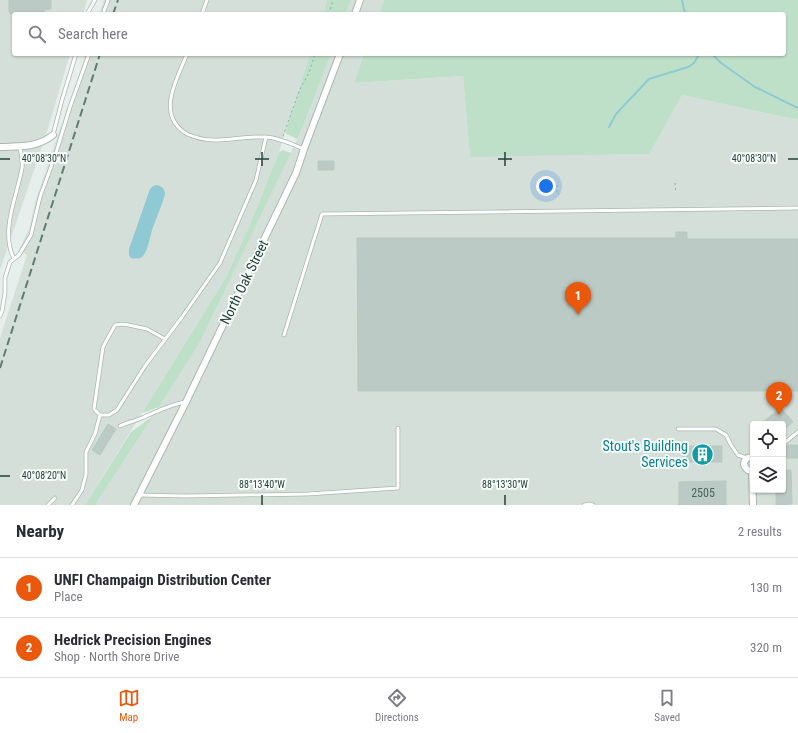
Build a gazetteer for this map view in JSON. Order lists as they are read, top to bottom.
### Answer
{
  "streets": {
    "street": ["North Oak Street"]
  },
  "places": {
    "building": ["Stout's Building Services"]
  },
  "house_numbers": ["2505"],
  "page": {
    "search": "Search here",
    "pins": ["1", "2"],
    "heading": ["Nearby", "2 results"],
    "list": [
      {
        "mark": "1",
        "name": "UNFI Champaign Distribution Center",
        "note": "Place",
        "value": "130 m"
      },
      {
        "mark": "2",
        "name": "Hedrick Precision Engines",
        "note": "Shop · North Shore Drive",
        "value": "320 m"
      }
    ],
    "nav": ["Map", "Directions", "Saved"]
  },
  "coordinates": [
    "40°08'30\"N",
    "40°08'20\"N",
    "88°13'40\"W",
    "88°13'30\"W"
  ]
}
